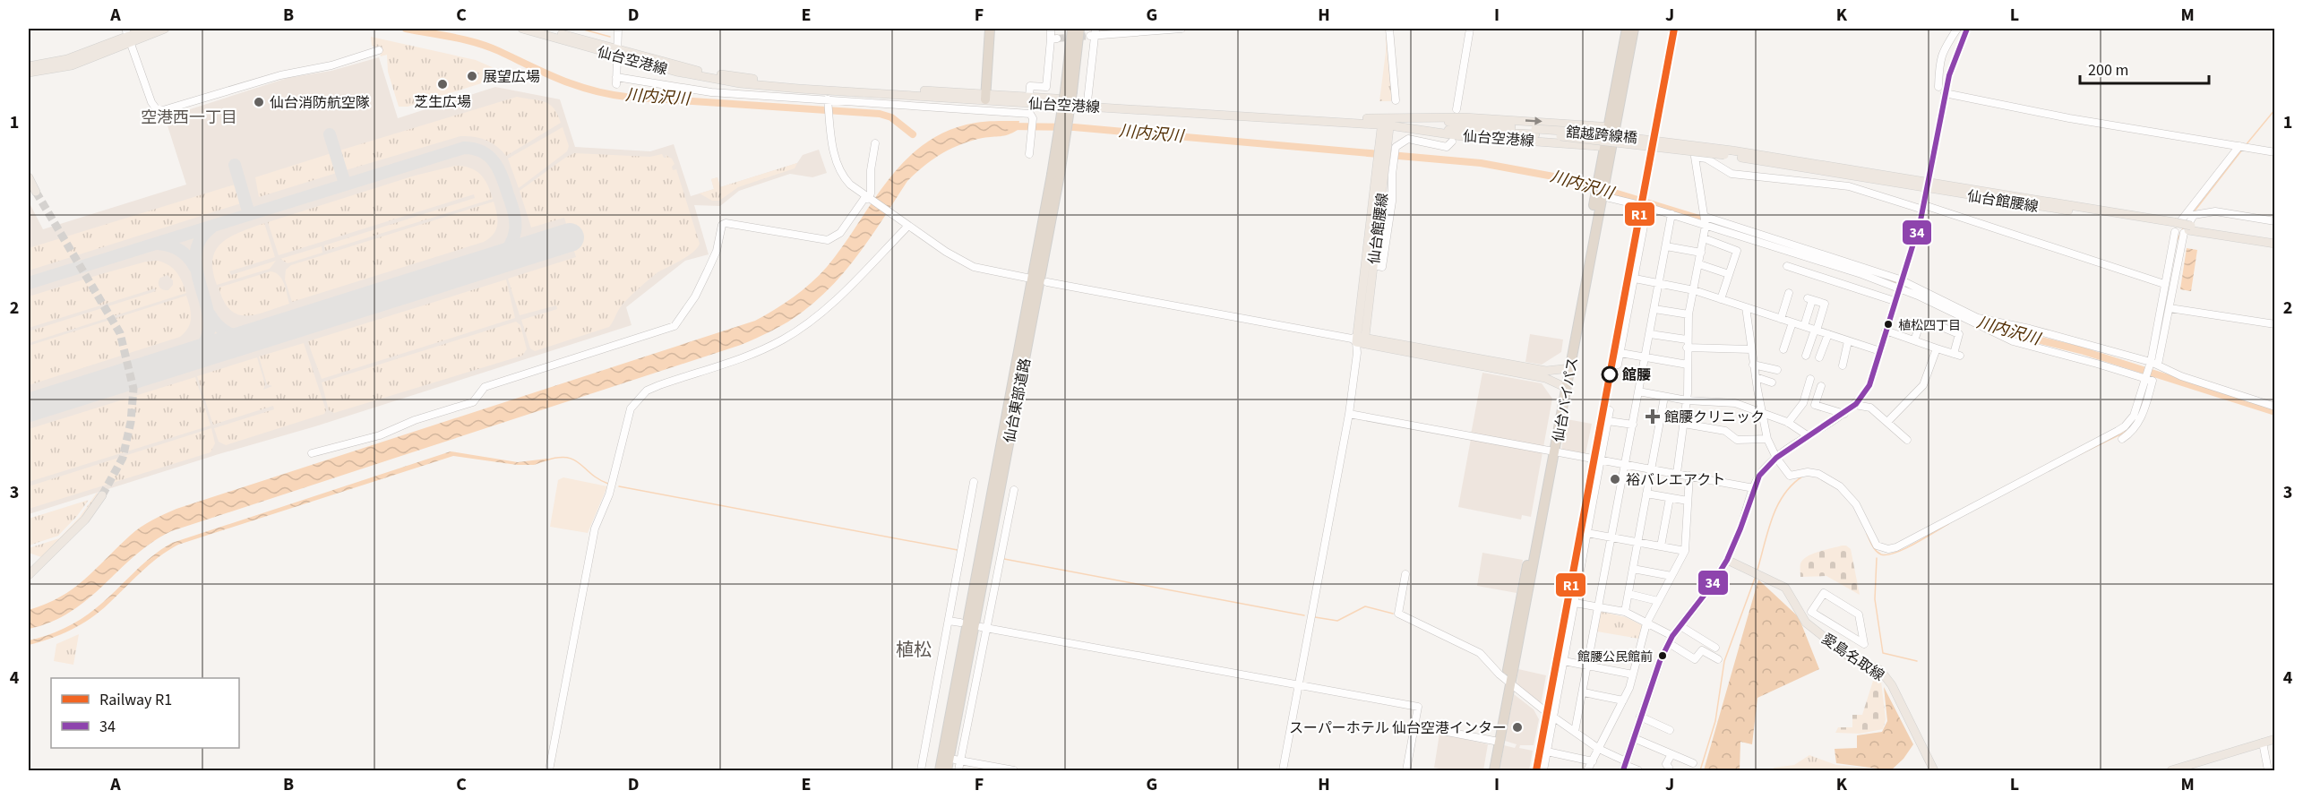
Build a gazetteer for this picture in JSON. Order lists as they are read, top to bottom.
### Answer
{
  "streets": {
    "highway": ["仙台バイパス", "仙台東部道路"],
    "main road": [
      "仙台空港線",
      "舘越跨線橋",
      "仙台館腰線",
      "愛島名取線"
    ]
  },
  "crossings": [
    ["仙台空港線", "仙台館腰線"],
    ["仙台空港線", "仙台バイパス"],
    ["舘越跨線橋", "仙台館腰線"]
  ],
  "districts": ["空港西一丁目", "植松"],
  "water": ["川内沢川"],
  "places": {
    "other": [
      "展望広場",
      "芝生広場",
      "仙台消防航空隊",
      "植松四丁目",
      "館腰",
      "裕バレエアクト",
      "館腰公民館前",
      "スーパーホテル 仙台空港インター"
    ],
    "health": ["館腰クリニック"]
  },
  "lines": ["rail line R1", "transit line 34"],
  "legend": ["Railway R1", "34"],
  "scale_bar": "200 m",
  "grid": {
    "columns": [
      "A",
      "B",
      "C",
      "D",
      "E",
      "F",
      "G",
      "H",
      "I",
      "J",
      "K",
      "L",
      "M"
    ],
    "rows": [
      "1",
      "2",
      "3",
      "4"
    ]
  }
}
